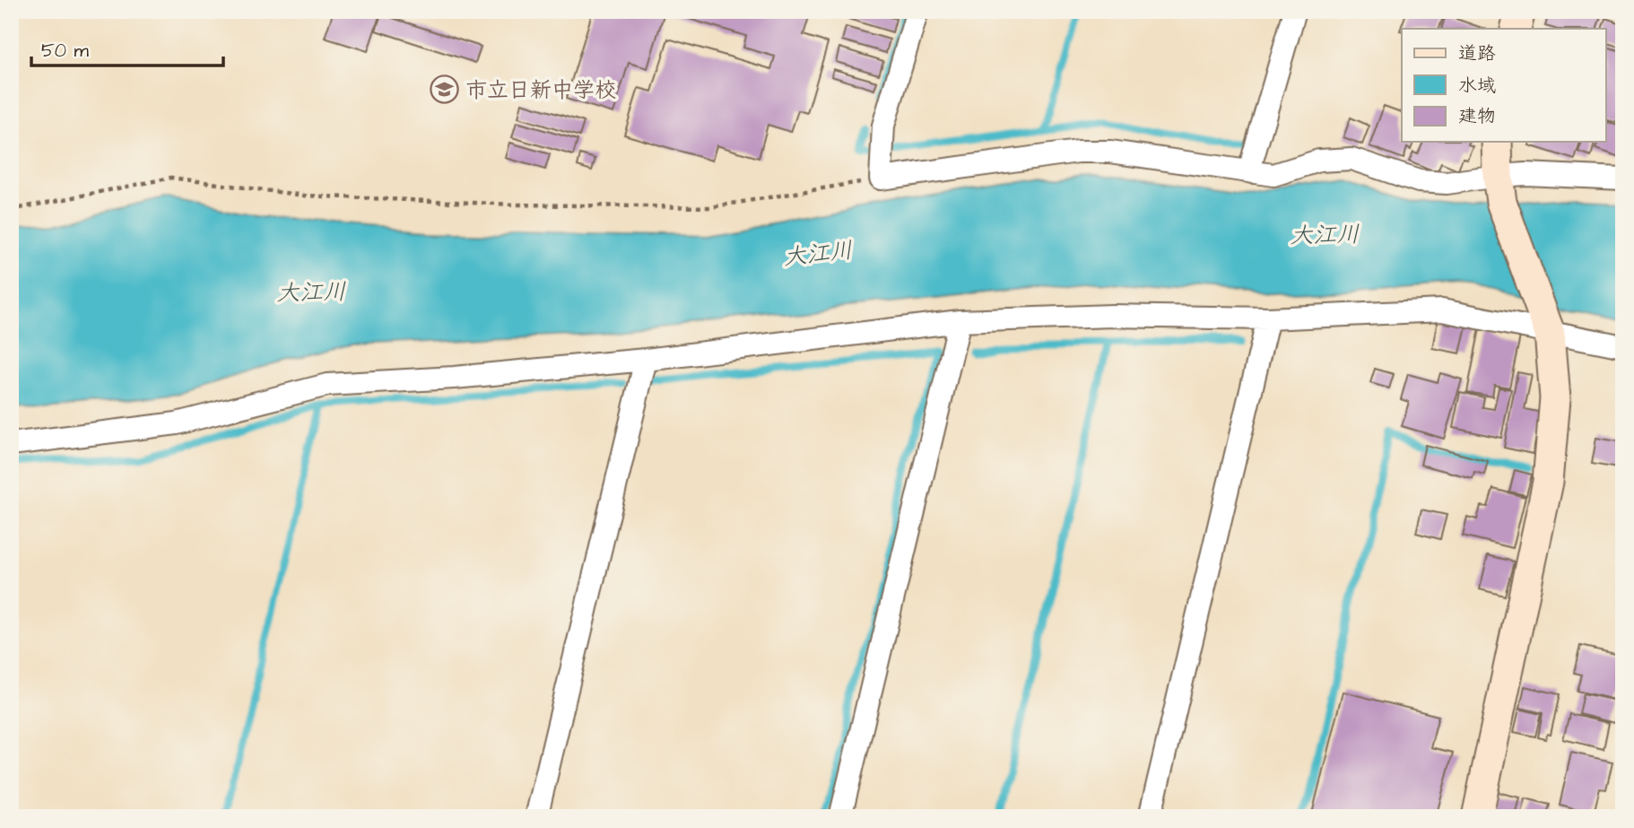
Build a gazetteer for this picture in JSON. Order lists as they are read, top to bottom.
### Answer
{
  "water": ["大江川"],
  "places": {
    "school or university": ["市立日新中学校"]
  },
  "legend": ["道路", "水域", "建物"],
  "scale_bar": "50 m"
}
